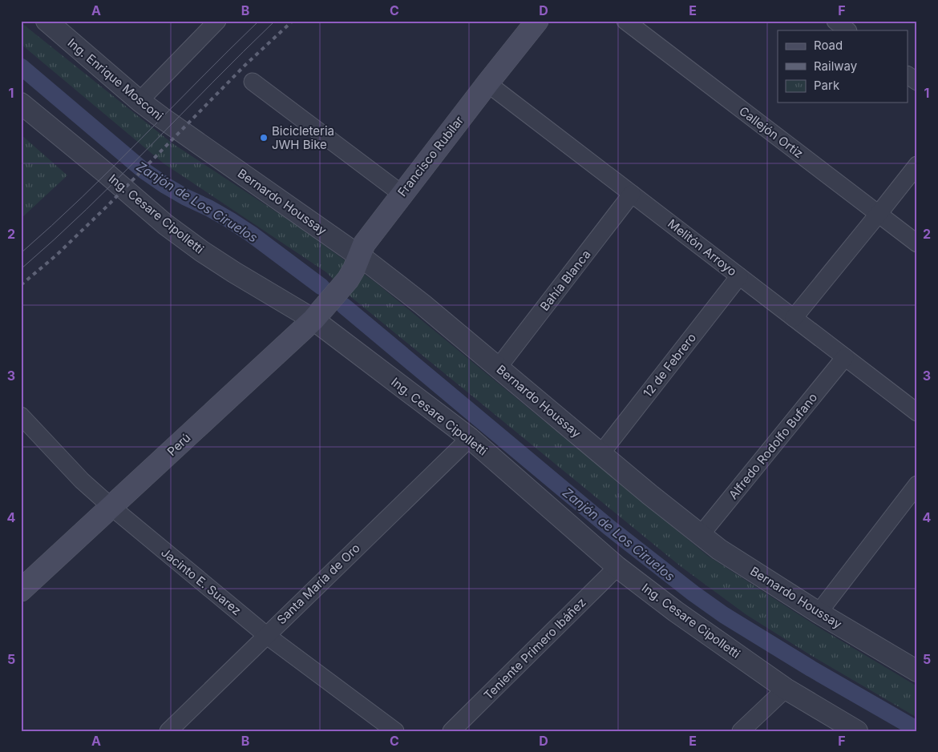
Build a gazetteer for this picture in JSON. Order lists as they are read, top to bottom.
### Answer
{
  "streets": {
    "main road": ["Francisco Rubilar", "Perú"],
    "street": [
      "Ing. Enrique Mosconi",
      "Callejón Ortiz",
      "Bernardo Houssay",
      "Ing. Cesare Cipolletti",
      "Melitón Arroyo",
      "Bahía Blanca",
      "12 de Febrero",
      "Alfredo Rodolfo Bufano",
      "Jacinto E. Suarez",
      "Santa María de Oro",
      "Teniente Primero Ibáñez"
    ]
  },
  "crossings": [
    ["Ing. Enrique Mosconi", "Bernardo Houssay"],
    ["Francisco Rubilar", "Bernardo Houssay"],
    ["Francisco Rubilar", "Melitón Arroyo"],
    ["Francisco Rubilar", "Perú"],
    ["Bernardo Houssay", "Bahía Blanca"],
    ["Bernardo Houssay", "12 de Febrero"],
    ["Bernardo Houssay", "Alfredo Rodolfo Bufano"],
    ["Ing. Cesare Cipolletti", "Perú"],
    ["Ing. Cesare Cipolletti", "Santa María de Oro"],
    ["Ing. Cesare Cipolletti", "Teniente Primero Ibáñez"],
    ["Melitón Arroyo", "Bahía Blanca"],
    ["Melitón Arroyo", "12 de Febrero"],
    ["Melitón Arroyo", "Alfredo Rodolfo Bufano"],
    ["Perú", "Jacinto E. Suarez"],
    ["Jacinto E. Suarez", "Santa María de Oro"]
  ],
  "water": ["Zanjón de Los Ciruelos"],
  "places": ["Bicicleteria JWH Bike"],
  "legend": ["Road", "Railway", "Park"],
  "grid": {
    "columns": [
      "A",
      "B",
      "C",
      "D",
      "E",
      "F"
    ],
    "rows": [
      "1",
      "2",
      "3",
      "4",
      "5"
    ]
  }
}
